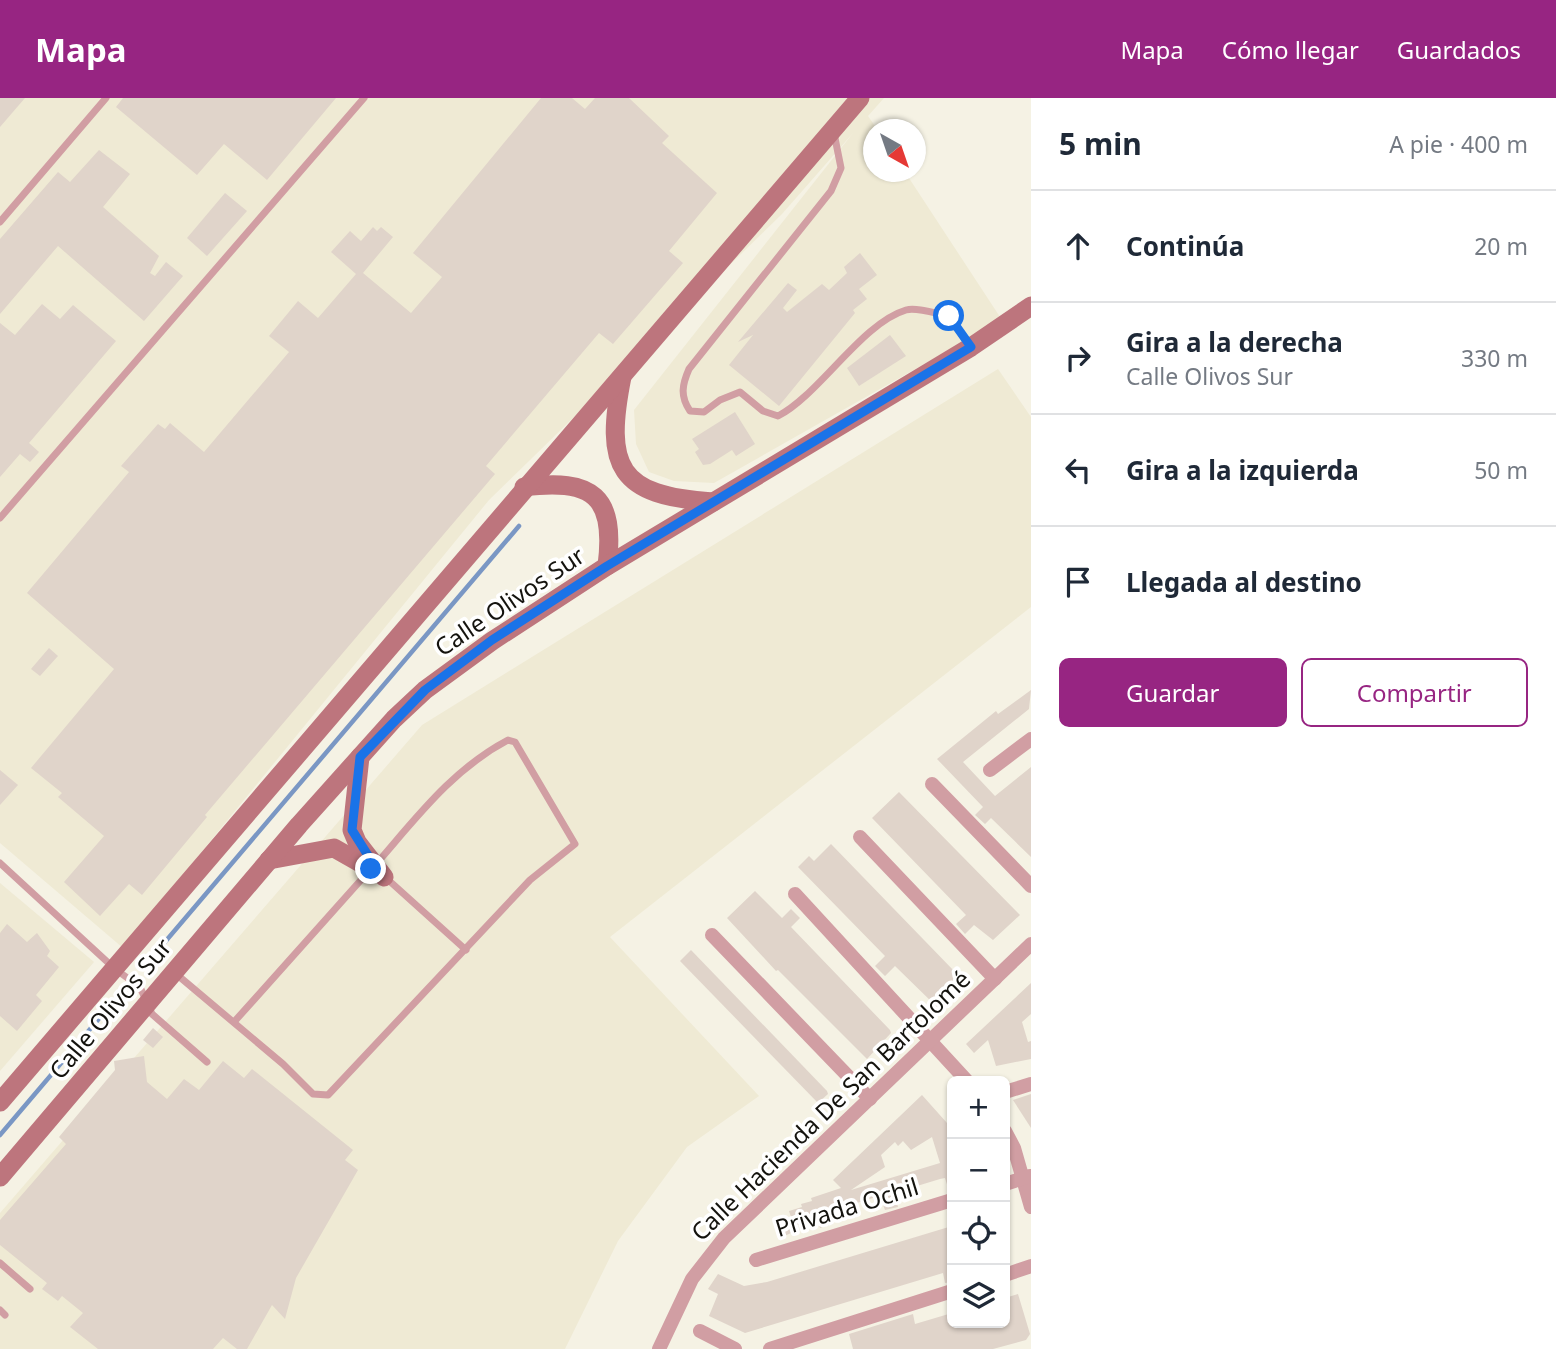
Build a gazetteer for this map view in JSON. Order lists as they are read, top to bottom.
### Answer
{
  "streets": {
    "main road": ["Calle Olivos Sur"],
    "street": ["Calle Hacienda De San Bartolomé", "Privada Ochil"]
  },
  "north": "bottom right",
  "page": {
    "header": "Mapa",
    "nav": ["Mapa", "Cómo llegar", "Guardados"],
    "heading": ["5 min", "A pie · 400 m"],
    "list": [
      ["Continúa", "20 m"],
      ["Gira a la derecha", "Calle Olivos Sur", "330 m"],
      ["Gira a la izquierda", "50 m"],
      "Llegada al destino"
    ],
    "buttons": ["Guardar", "Compartir"],
    "map_buttons": ["+", "−"]
  }
}
